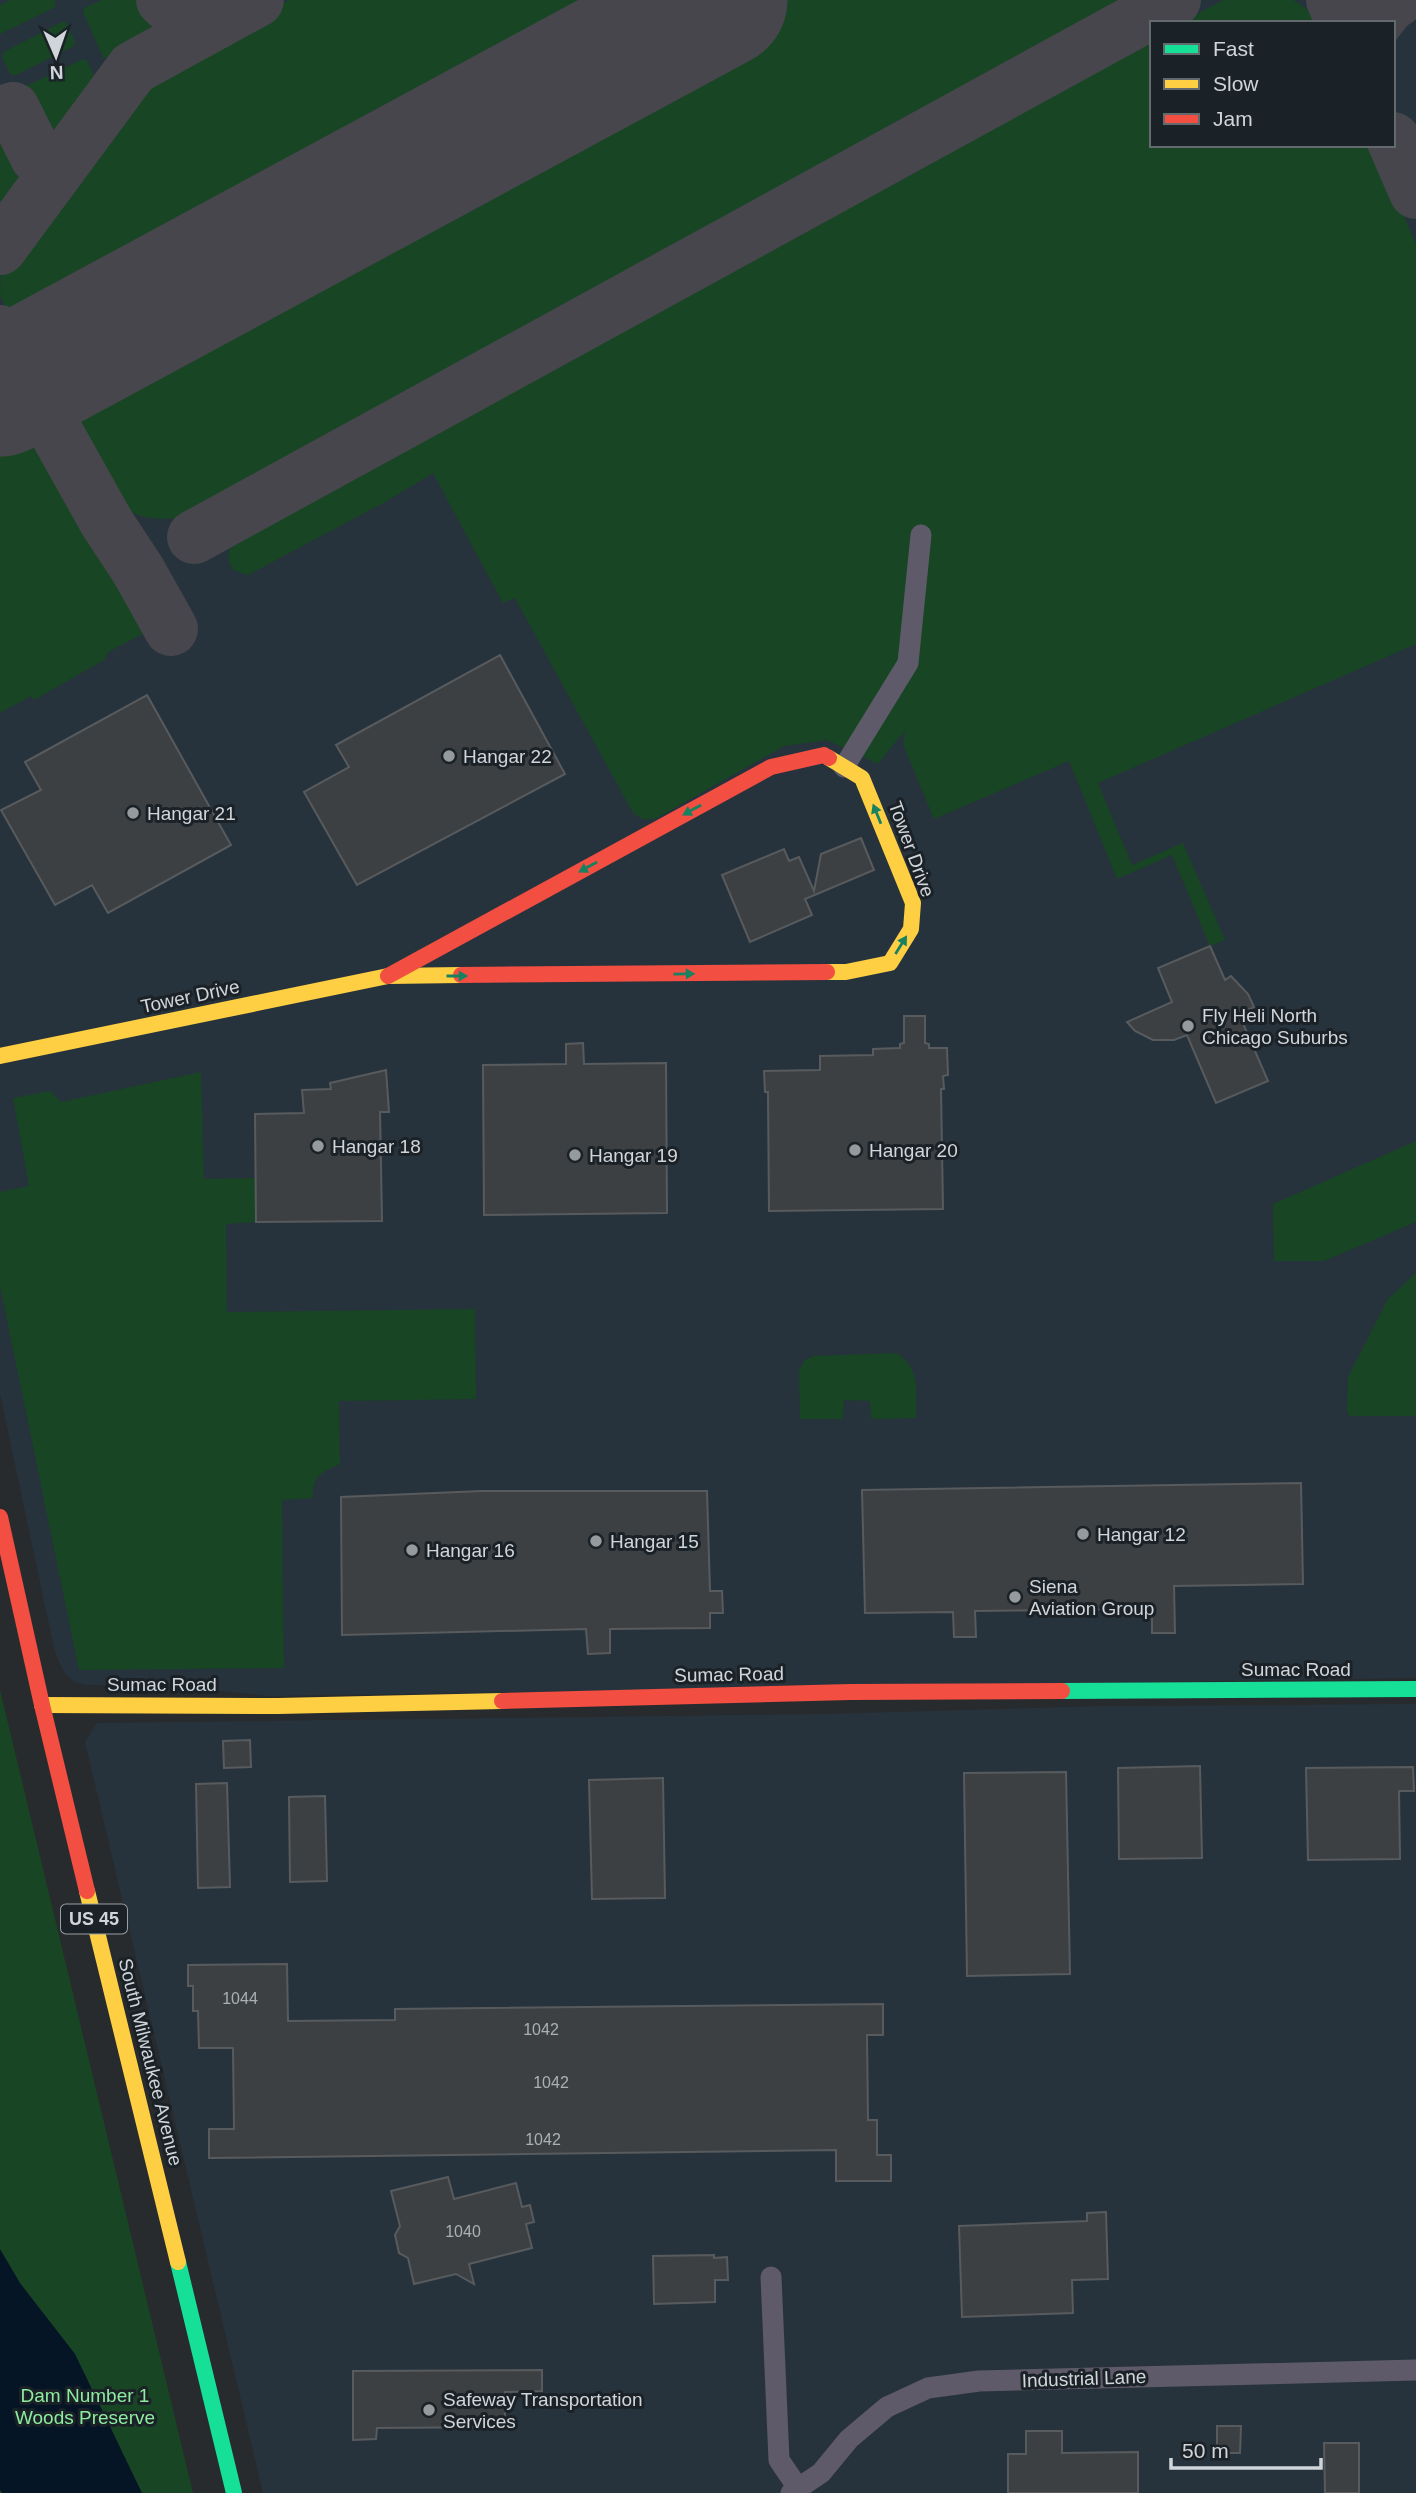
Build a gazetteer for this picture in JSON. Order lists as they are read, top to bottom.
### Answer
{
  "streets": {
    "street": [
      "Tower Drive",
      "Sumac Road",
      "US 45",
      "South Milwaukee Avenue",
      "Industrial Lane"
    ]
  },
  "crossings": [
    ["Sumac Road", "South Milwaukee Avenue"]
  ],
  "parks": ["Dam Number 1 Woods Preserve"],
  "places": [
    "Hangar 22",
    "Hangar 21",
    "Fly Heli North Chicago Suburbs",
    "Hangar 18",
    "Hangar 20",
    "Hangar 19",
    "Hangar 12",
    "Hangar 15",
    "Hangar 16",
    "Siena Aviation Group",
    "Safeway Transportation Services"
  ],
  "house_numbers": [
    "1044",
    "1042",
    "1042",
    "1042",
    "1040"
  ],
  "legend": ["Fast", "Slow", "Jam"],
  "scale_bar": "50 m",
  "north": "bottom"
}
